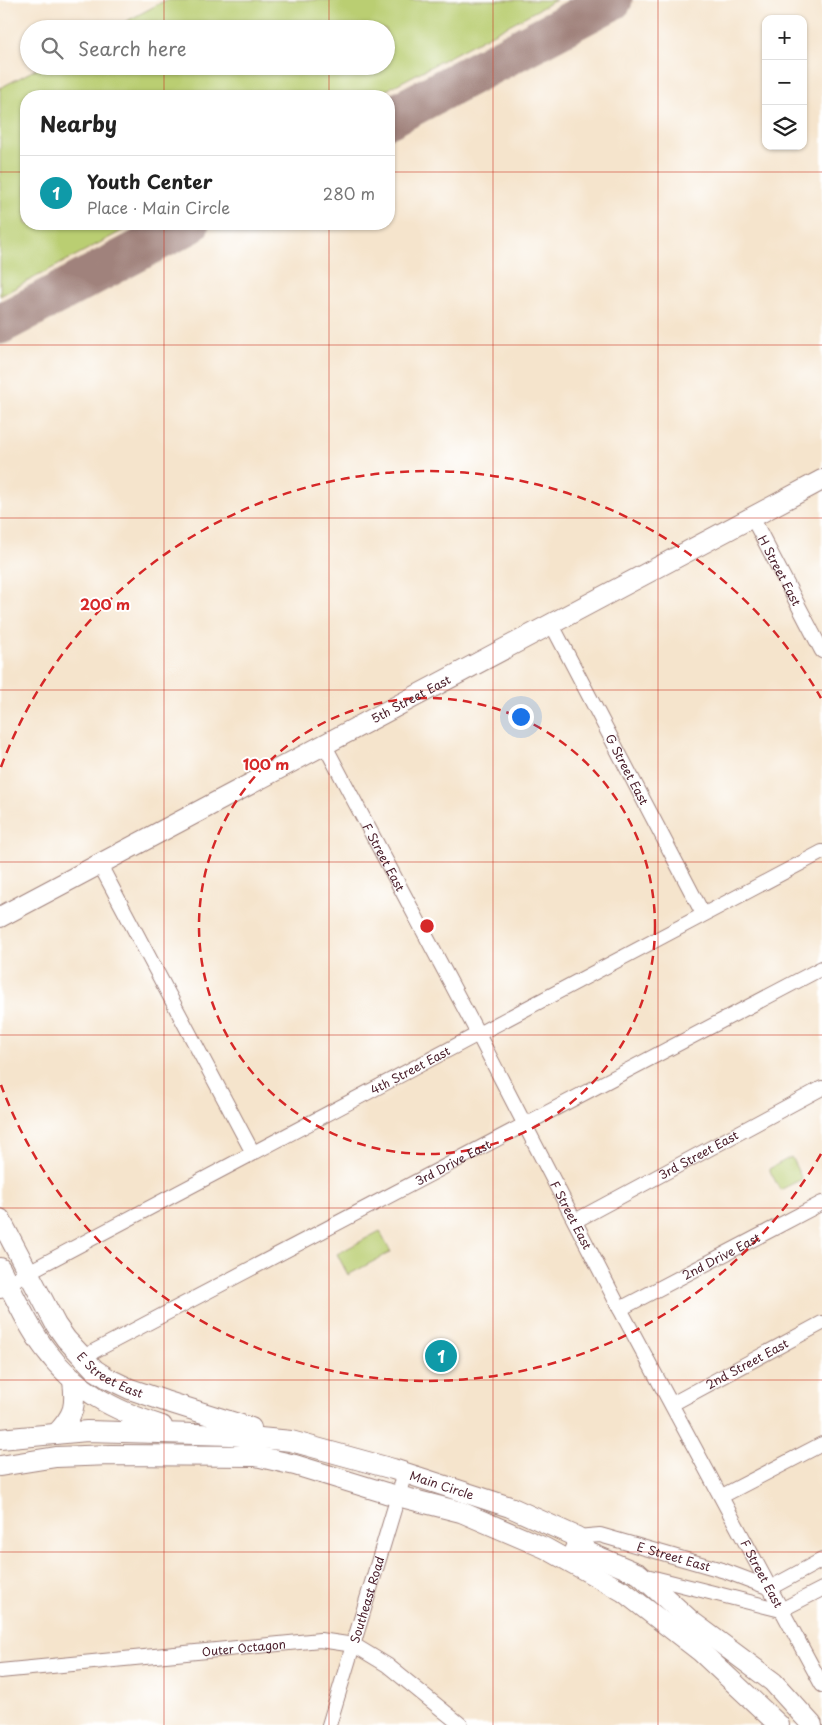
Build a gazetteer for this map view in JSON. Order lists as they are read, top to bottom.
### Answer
{
  "streets": {
    "street": [
      "H Street East",
      "5th Street East",
      "G Street East",
      "F Street East",
      "4th Street East",
      "3rd Street East",
      "3rd Drive East",
      "2nd Drive East",
      "2nd Street East",
      "E Street East",
      "Main Circle",
      "Southeast Road",
      "Outer Octagon"
    ]
  },
  "crossings": [
    ["H Street East", "5th Street East"],
    ["5th Street East", "G Street East"],
    ["5th Street East", "F Street East"],
    ["G Street East", "4th Street East"],
    ["F Street East", "4th Street East"],
    ["F Street East", "3rd Street East"],
    ["F Street East", "3rd Drive East"],
    ["F Street East", "2nd Drive East"],
    ["F Street East", "2nd Street East"],
    ["F Street East", "E Street East"],
    ["4th Street East", "E Street East"],
    ["3rd Drive East", "E Street East"],
    ["E Street East", "Main Circle"],
    ["Main Circle", "Southeast Road"],
    ["Southeast Road", "Outer Octagon"]
  ],
  "page": {
    "map_buttons": ["+", "−"],
    "search": "Search here",
    "heading": "Nearby",
    "list": [
      {
        "mark": "1",
        "name": "Youth Center",
        "note": "Place · Main Circle",
        "value": "280 m"
      }
    ],
    "pins": "1"
  },
  "rings": ["200 m", "100 m"]
}
